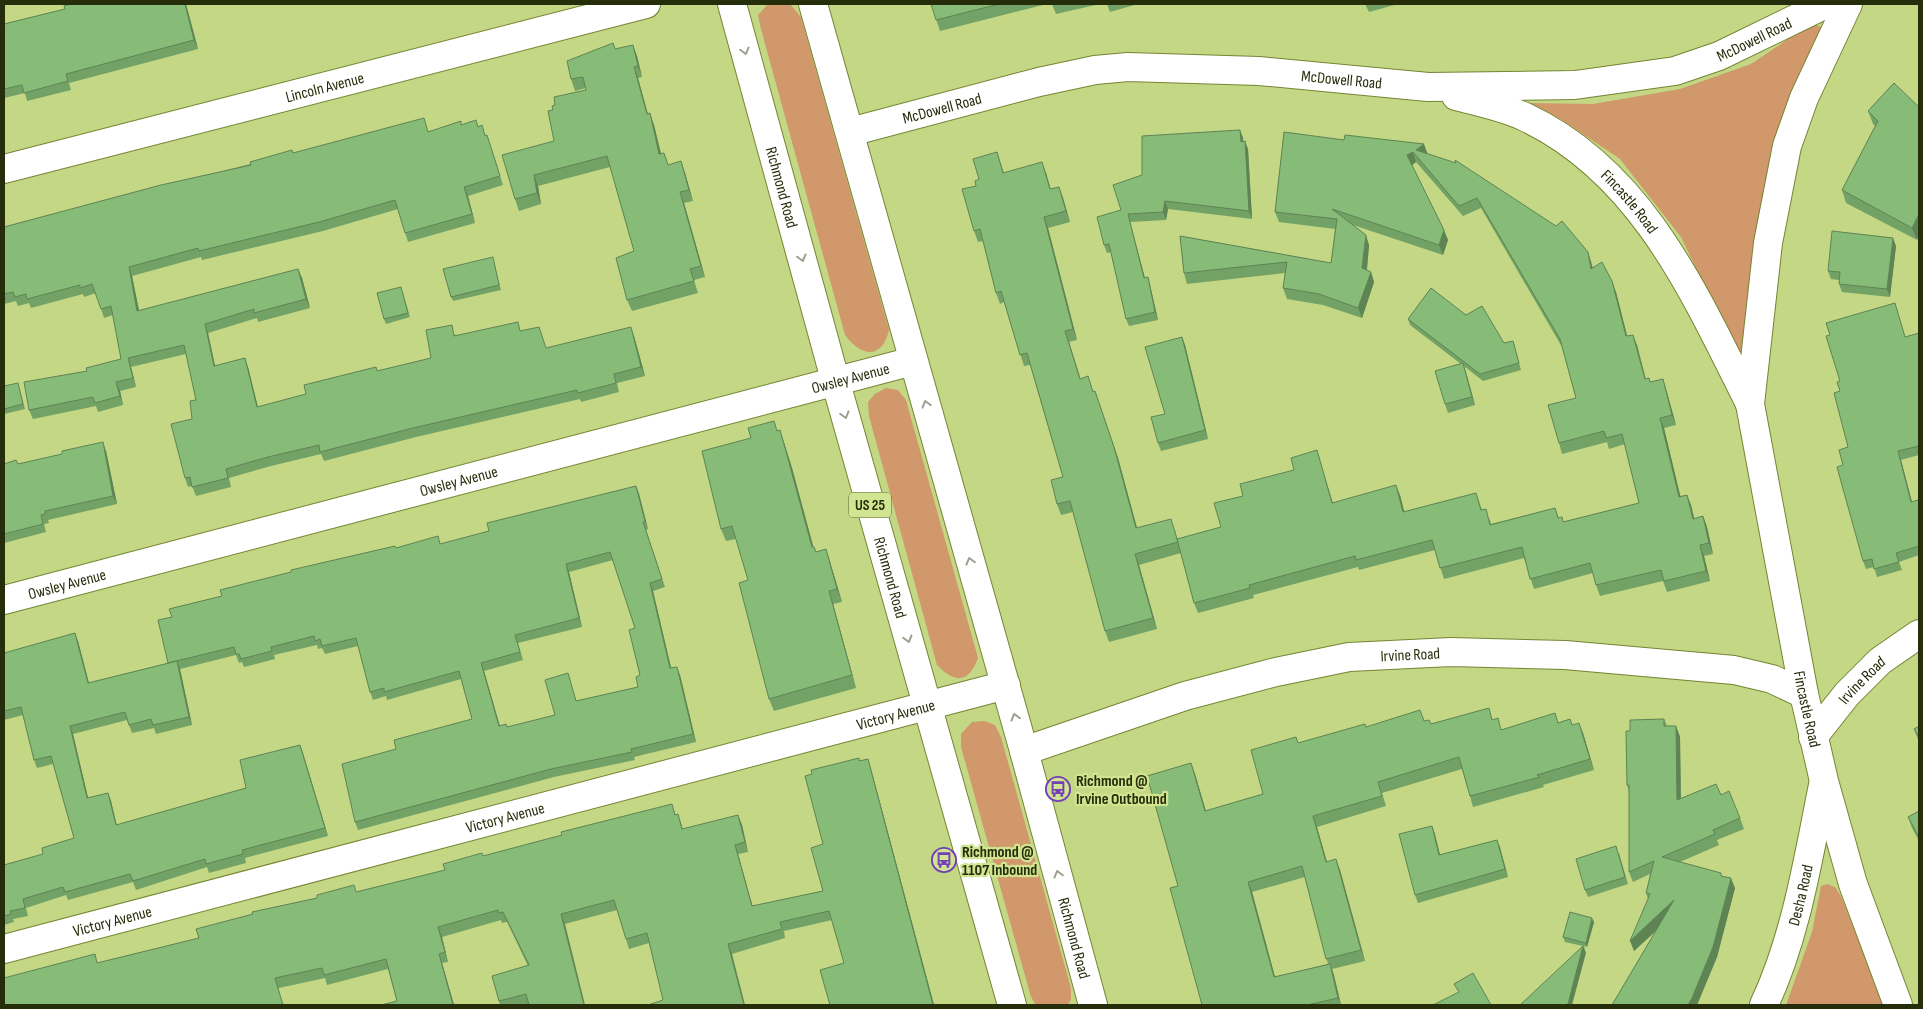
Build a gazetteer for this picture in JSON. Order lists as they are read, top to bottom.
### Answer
{
  "streets": {
    "street": [
      "McDowell Road",
      "Lincoln Avenue",
      "Richmond Road",
      "Fincastle Road",
      "Owsley Avenue",
      "US 25",
      "Irvine Road",
      "Victory Avenue",
      "Desha Road"
    ]
  },
  "crossings": [
    ["McDowell Road", "Richmond Road"],
    ["McDowell Road", "Fincastle Road"],
    ["Richmond Road", "Owsley Avenue"],
    ["Richmond Road", "Irvine Road"],
    ["Richmond Road", "Victory Avenue"],
    ["Fincastle Road", "Irvine Road"],
    ["Fincastle Road", "Desha Road"]
  ],
  "places": {
    "bus stop": ["Richmond @ Irvine Outbound", "Richmond @ 1107 Inbound"]
  }
}
